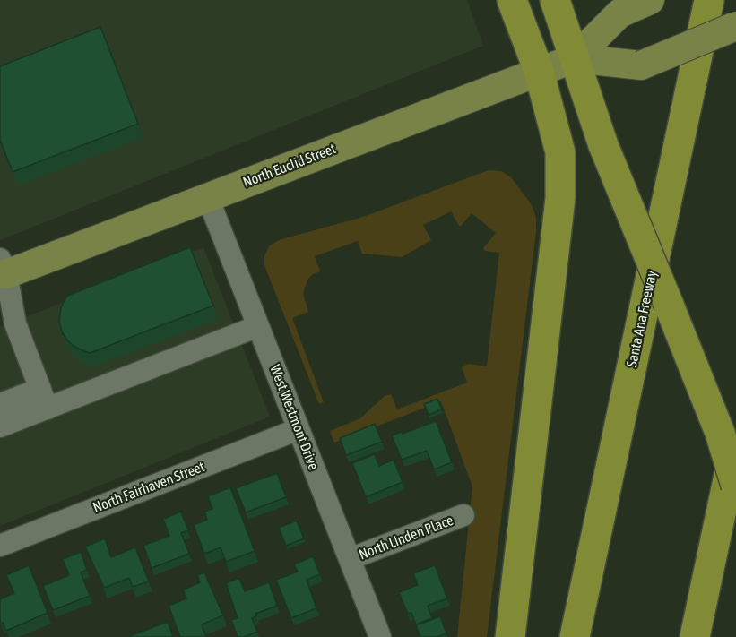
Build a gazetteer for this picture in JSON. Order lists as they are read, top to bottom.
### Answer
{
  "streets": {
    "highway": ["Santa Ana Freeway"],
    "main road": ["North Euclid Street"],
    "street": ["West Westmont Drive", "North Fairhaven Street", "North Linden Place"]
  },
  "crossings": [
    ["North Euclid Street", "West Westmont Drive"],
    ["West Westmont Drive", "North Fairhaven Street"],
    ["West Westmont Drive", "North Linden Place"]
  ]
}
